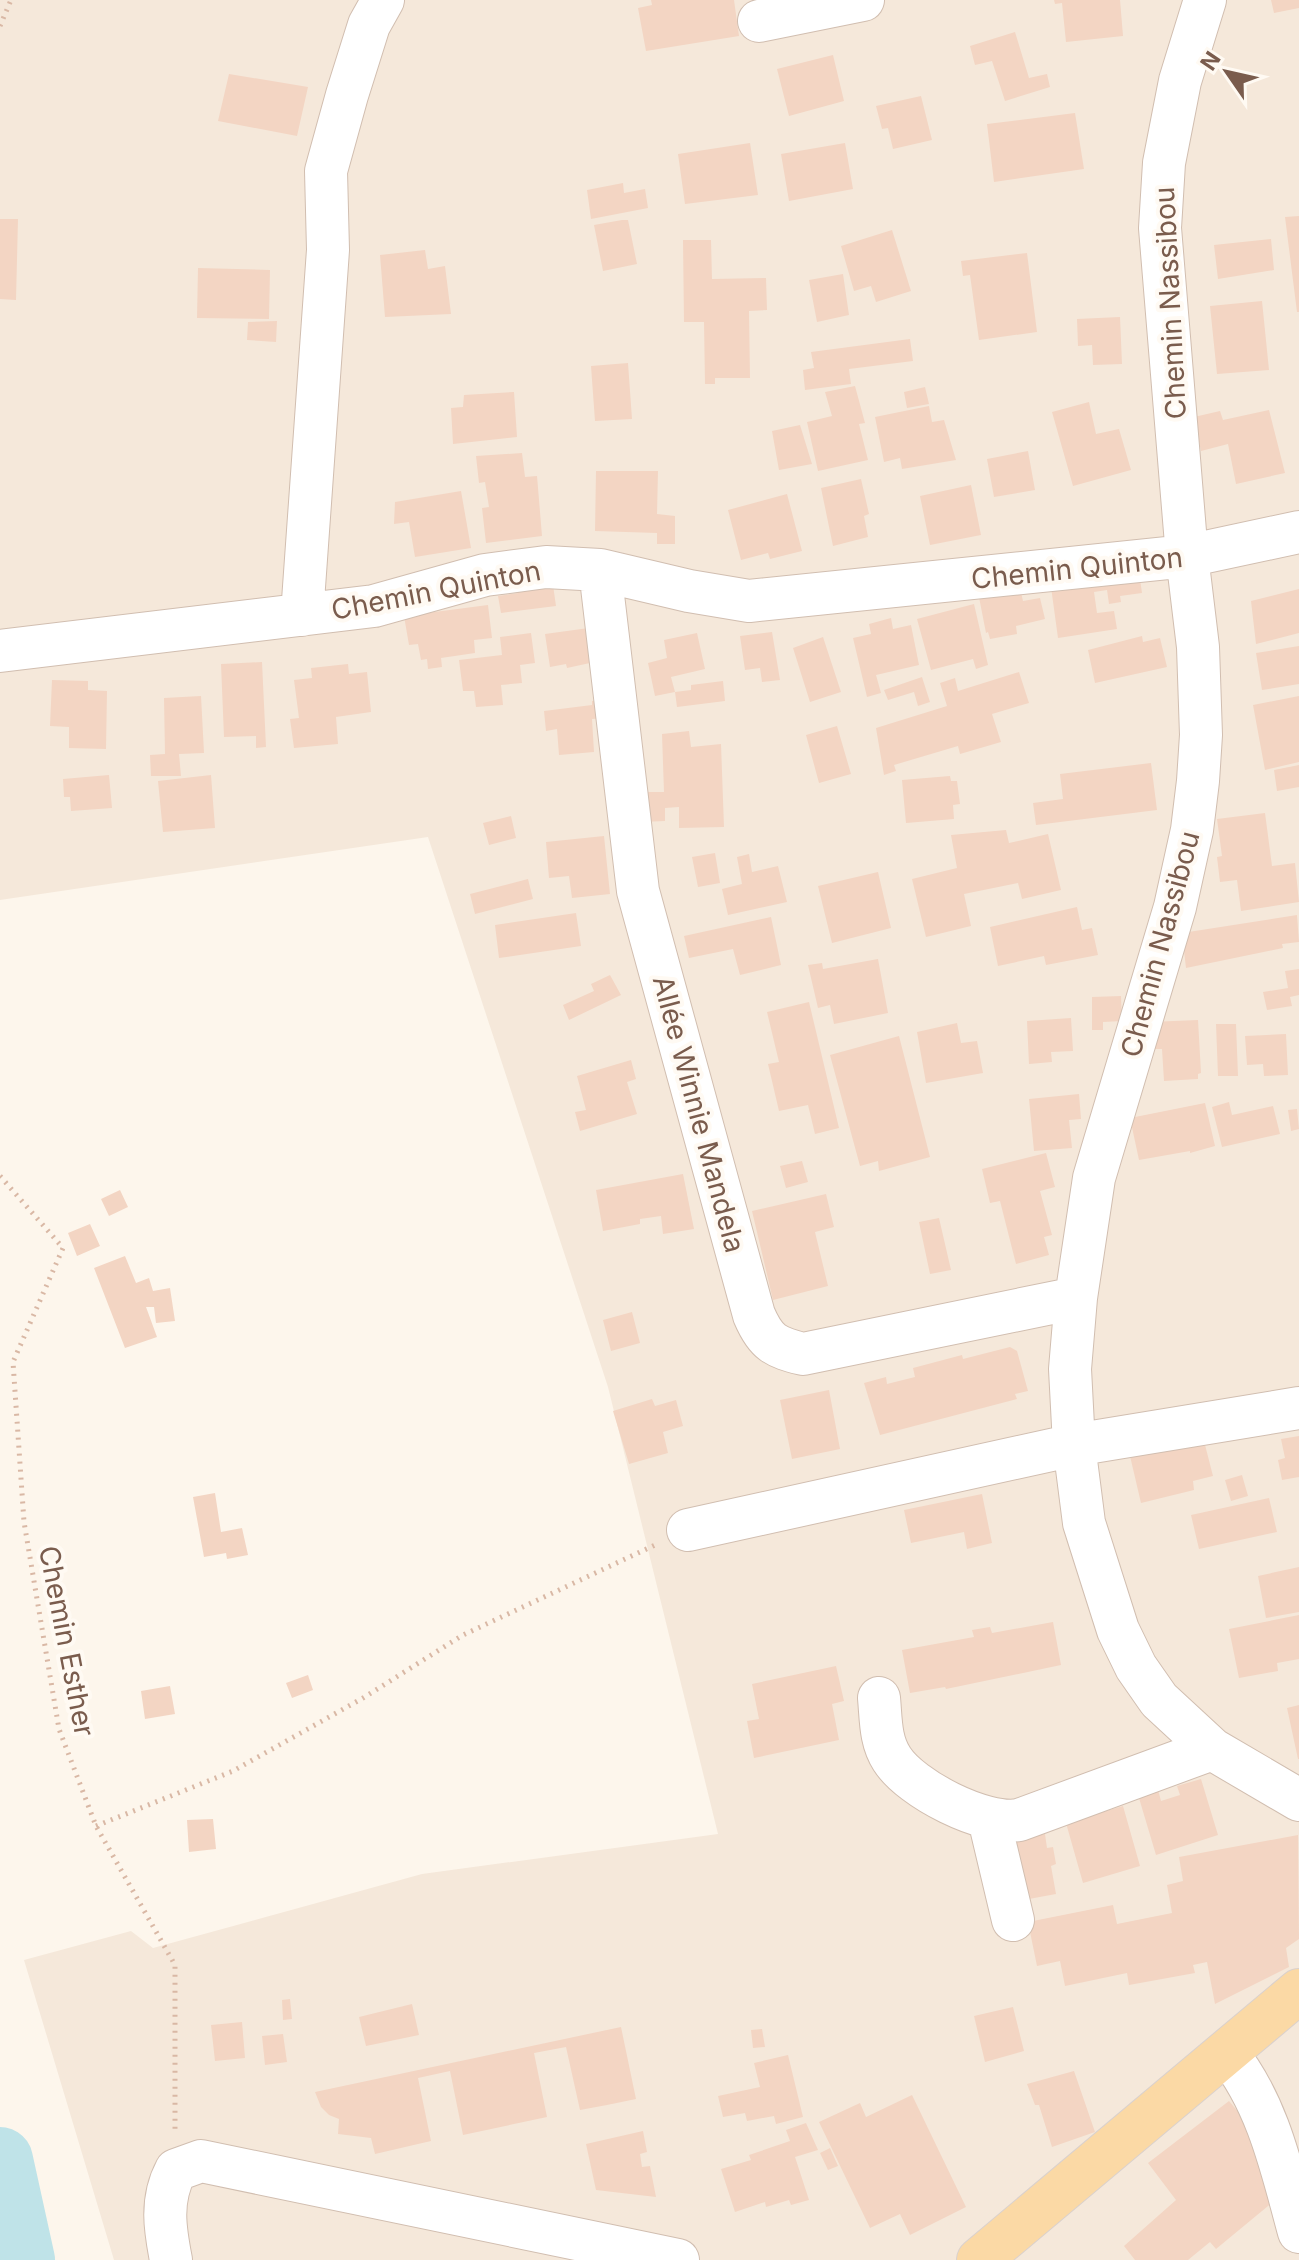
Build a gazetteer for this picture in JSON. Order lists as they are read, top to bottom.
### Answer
{
  "streets": {
    "street": ["Chemin Nassibou", "Chemin Quinton", "Allée Winnie Mandela"],
    "path": ["Chemin Esther"]
  },
  "crossings": [
    ["Chemin Nassibou", "Chemin Quinton"],
    ["Chemin Nassibou", "Allée Winnie Mandela"],
    ["Chemin Quinton", "Allée Winnie Mandela"]
  ],
  "north": "top left"
}
